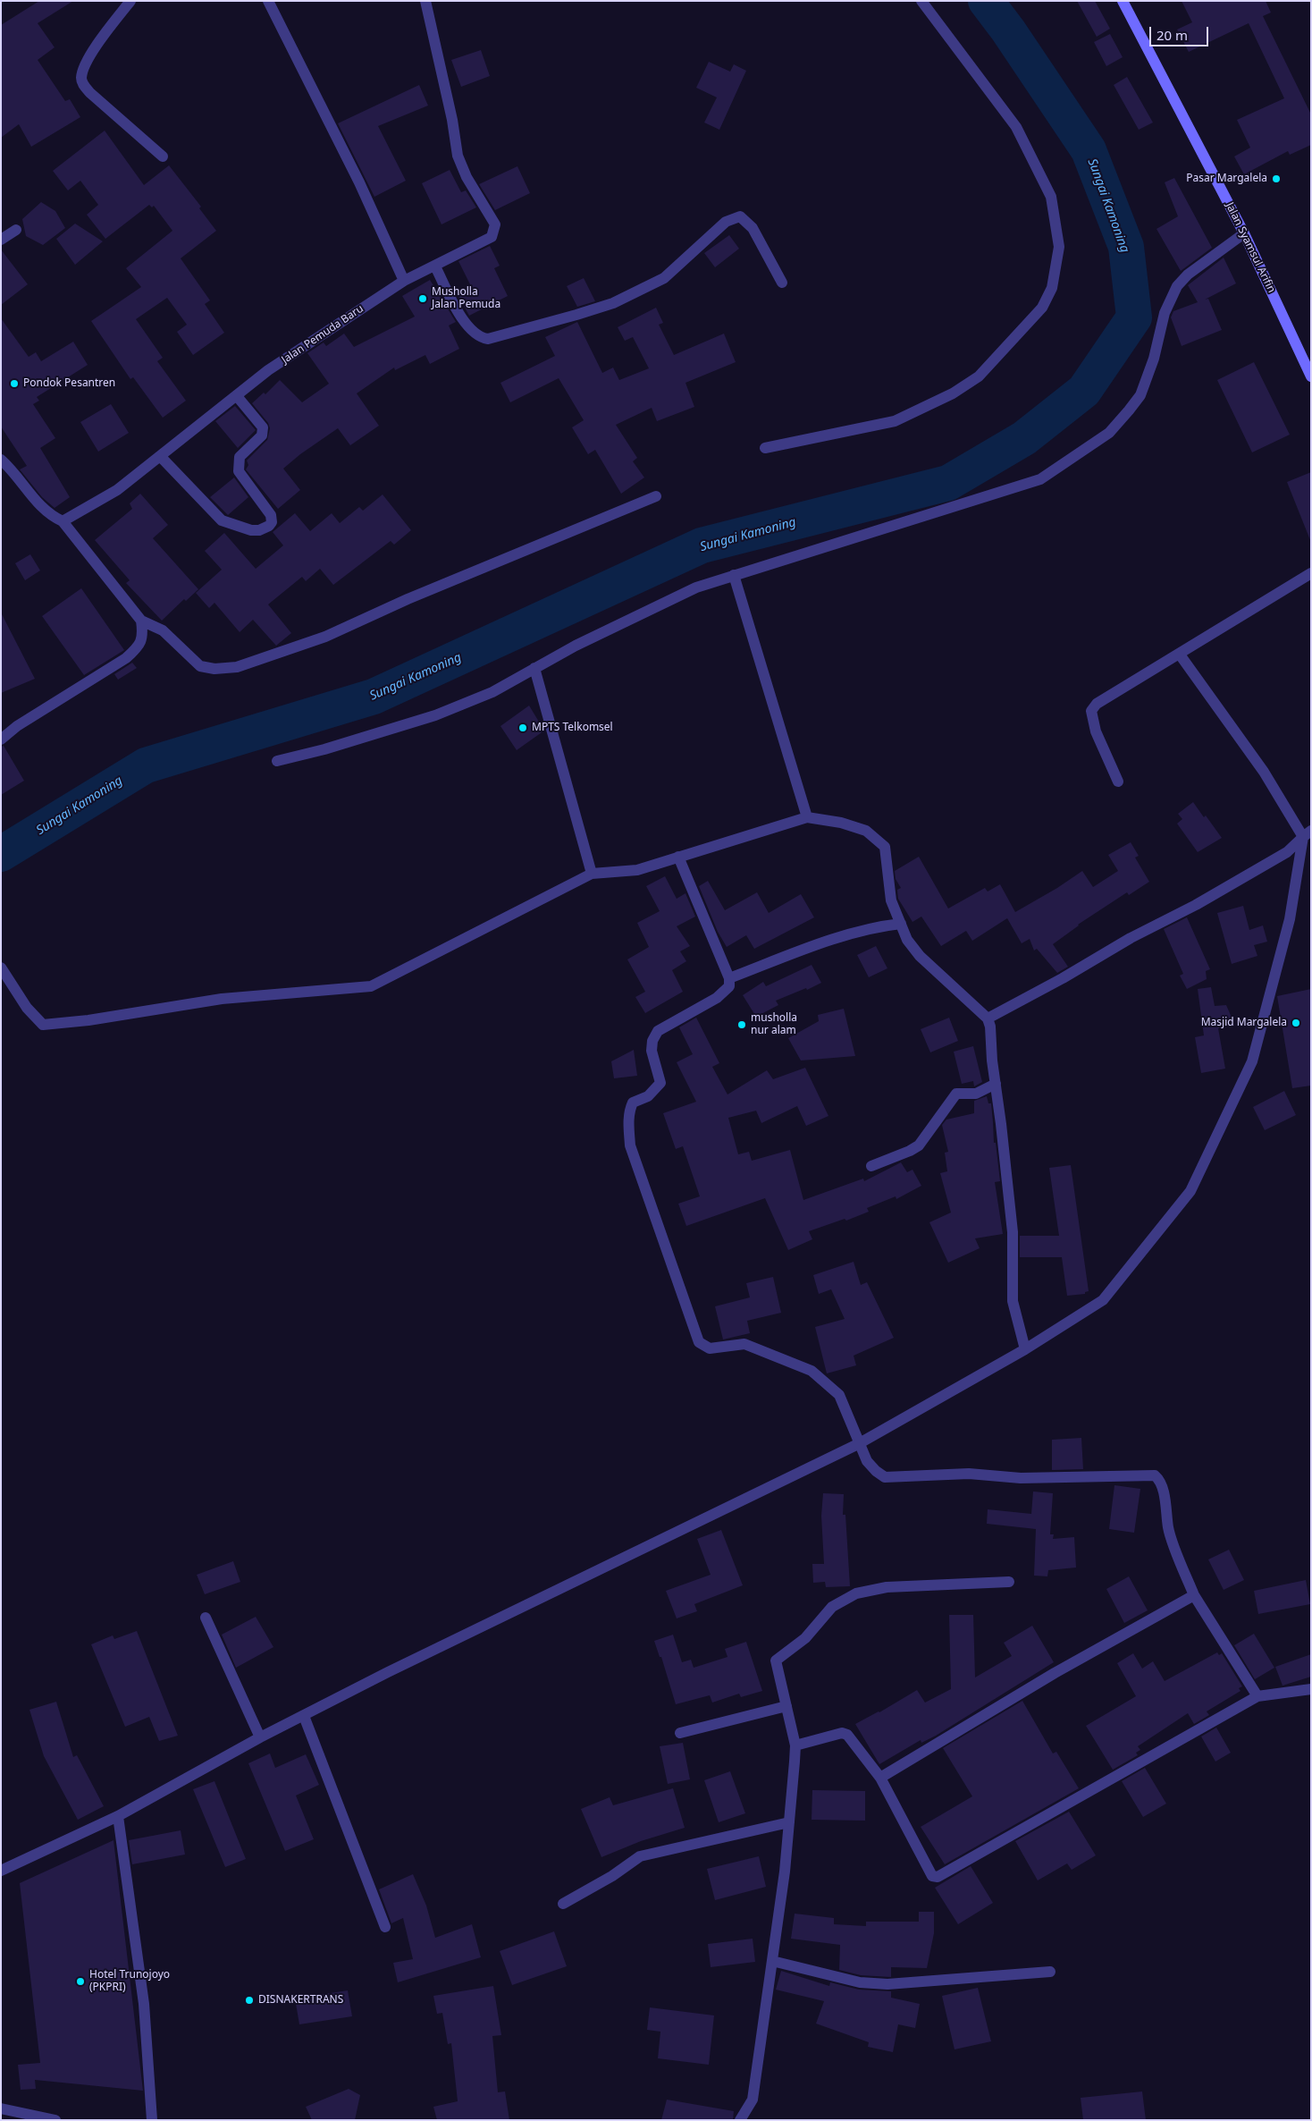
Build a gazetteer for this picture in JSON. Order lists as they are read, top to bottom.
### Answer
{
  "streets": {
    "main road": ["Jalan Syamsul Arifin"],
    "street": ["Jalan Pemuda Baru"]
  },
  "water": ["Sungai Kamoning"],
  "places": [
    "Pasar Margalela",
    "Musholla Jalan Pemuda",
    "Pondok Pesantren",
    "MPTS Telkomsel",
    "Masjid Margalela",
    "musholla nur alam",
    "Hotel Trunojoyo (PKPRI)",
    "DISNAKERTRANS"
  ],
  "scale_bar": "20 m"
}
